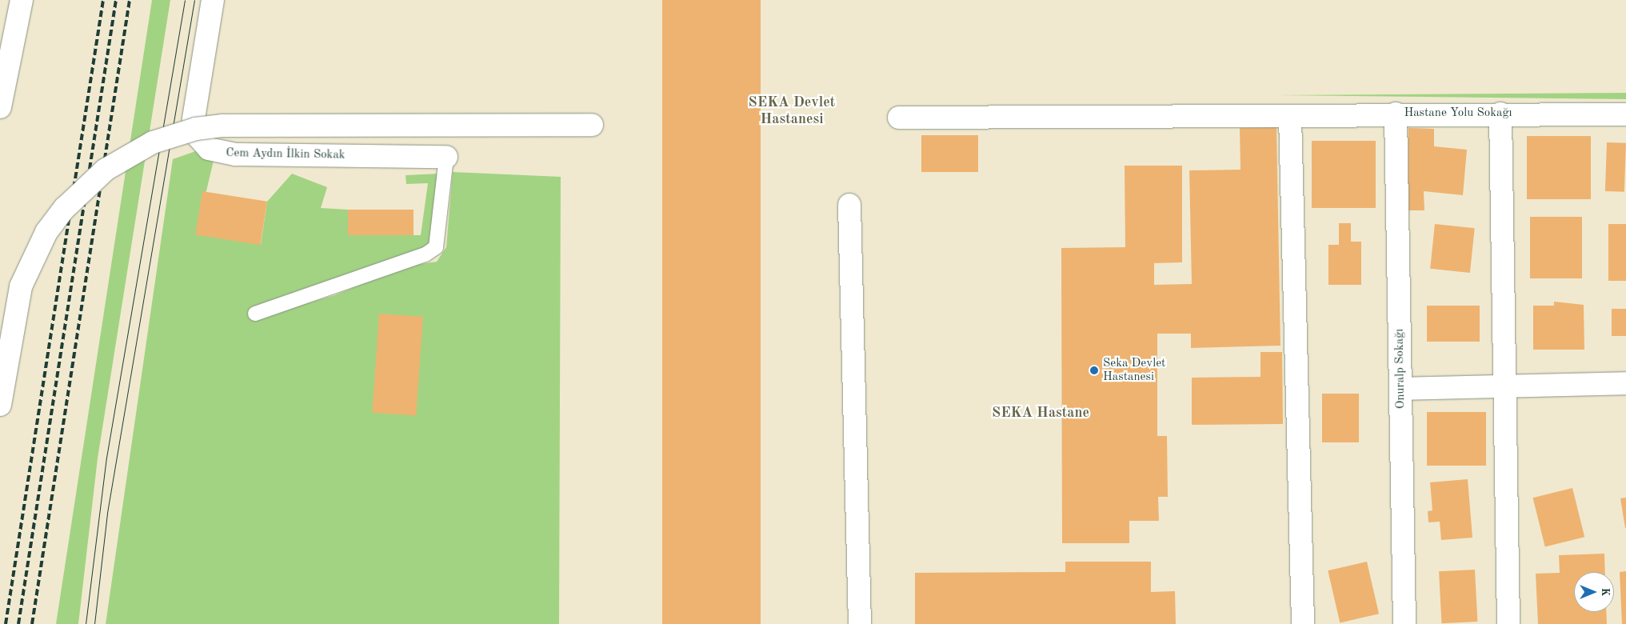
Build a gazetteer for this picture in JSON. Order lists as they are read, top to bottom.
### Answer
{
  "streets": {
    "street": ["Hastane Yolu Sokağı", "Cem Aydın İlkin Sokak", "Onuralp Sokağı"]
  },
  "crossings": [
    ["Hastane Yolu Sokağı", "Onuralp Sokağı"]
  ],
  "districts": ["SEKA Devlet Hastanesi", "SEKA Hastane"],
  "places": ["Seka Devlet Hastanesi"],
  "north": "right"
}
